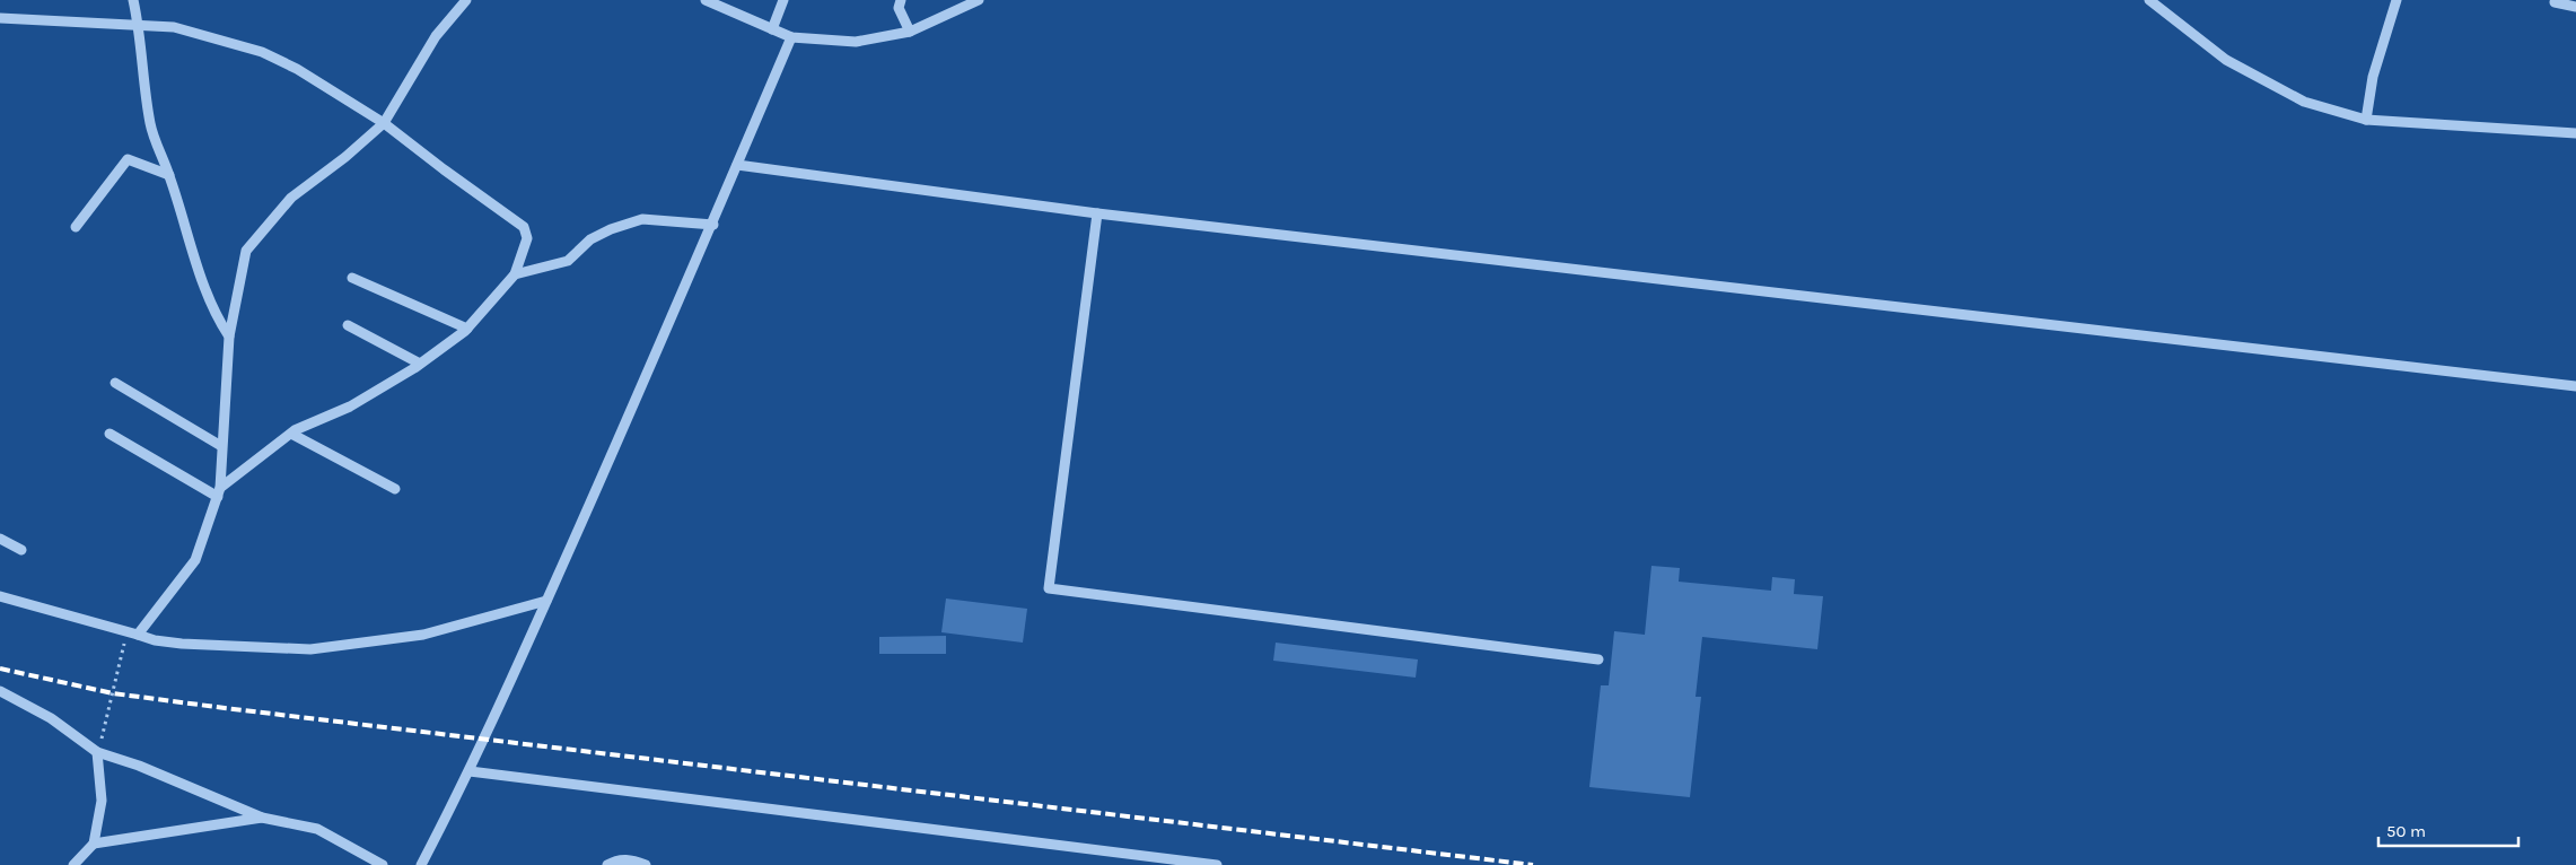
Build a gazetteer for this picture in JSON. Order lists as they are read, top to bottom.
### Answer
{
  "scale_bar": "50 m"
}
